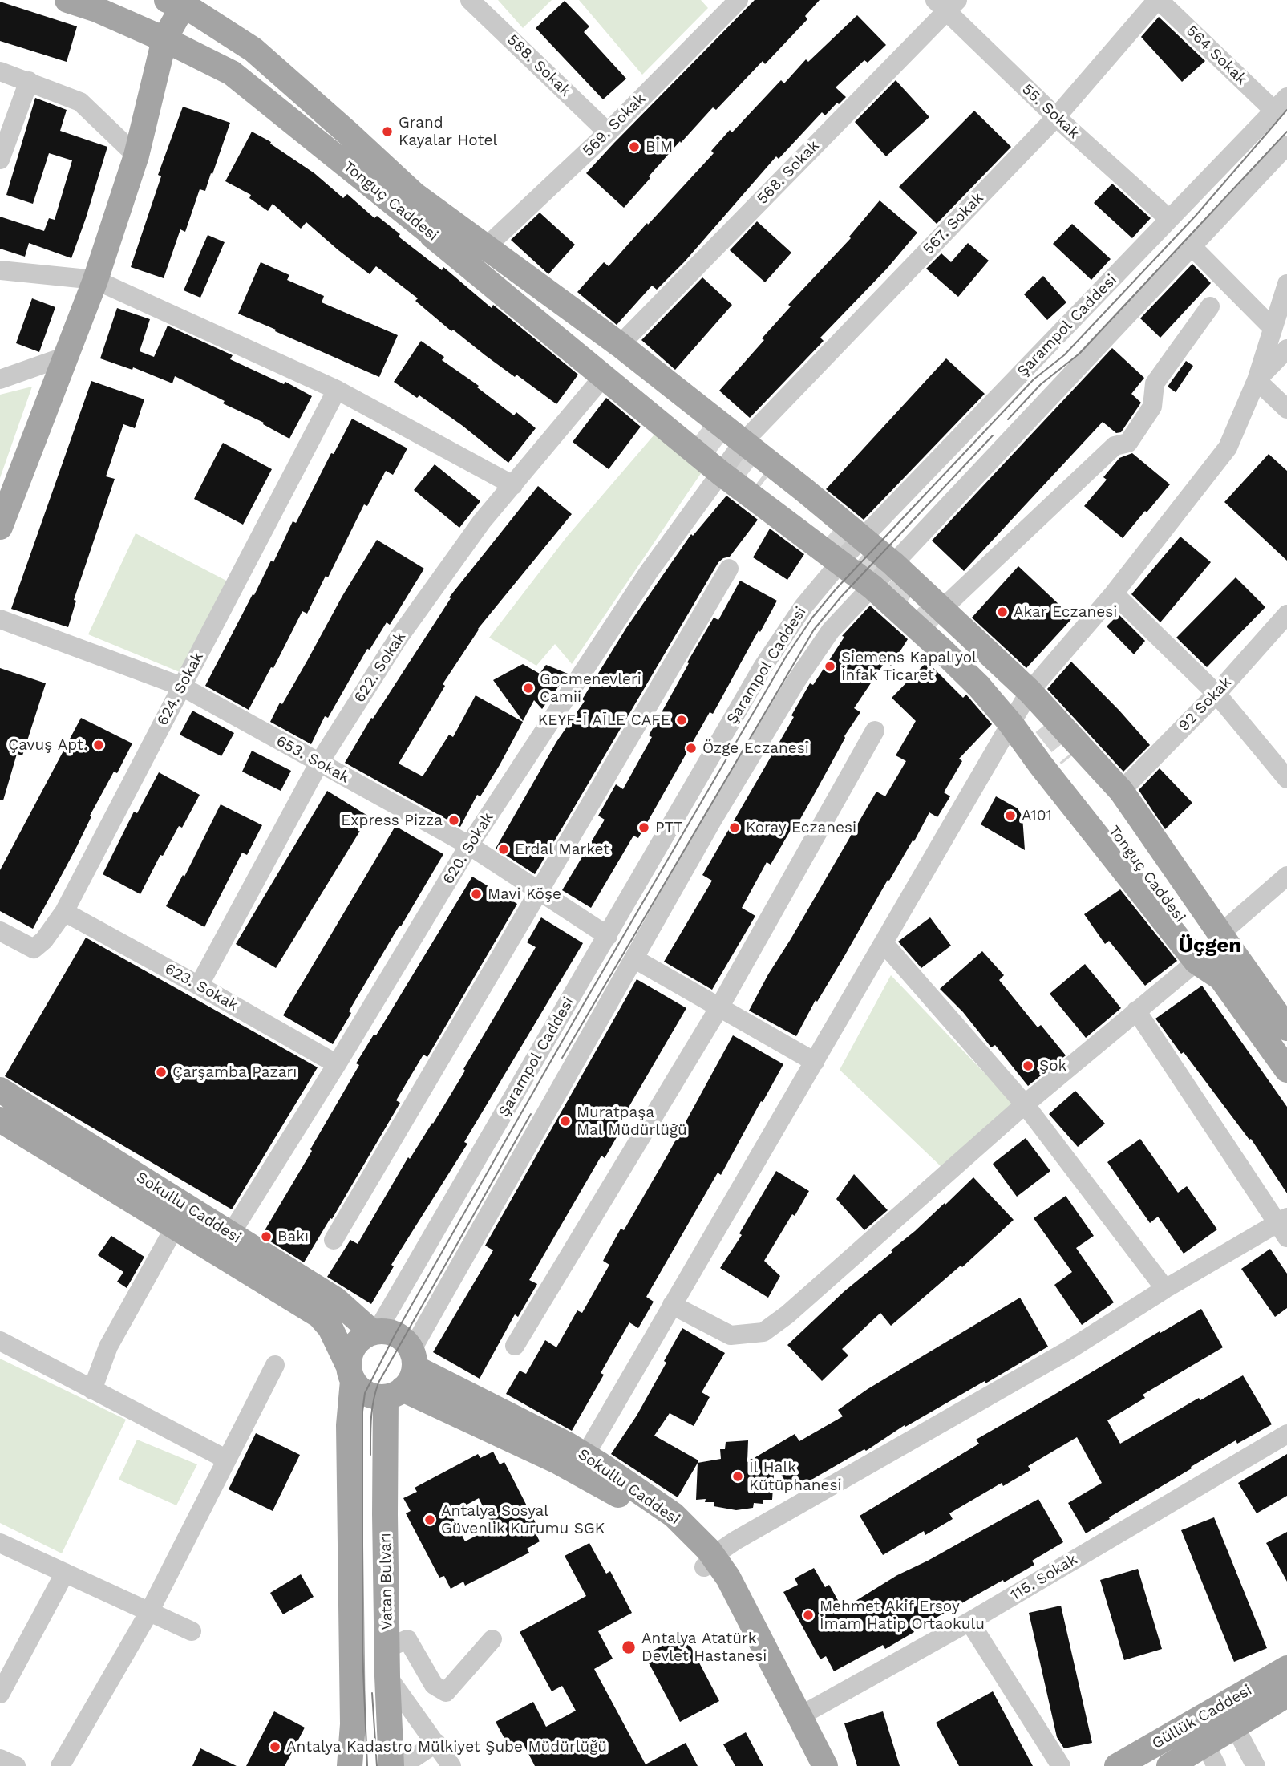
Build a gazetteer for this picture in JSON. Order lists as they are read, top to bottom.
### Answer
{
  "streets": {
    "main road": [
      "Tonguç Caddesi",
      "Sokullu Caddesi",
      "Vatan Bulvarı",
      "Güllük Caddesi"
    ],
    "street": [
      "564 Sokak",
      "588. Sokak",
      "55. Sokak",
      "569. Sokak",
      "568. Sokak",
      "567. Sokak",
      "Şarampol Caddesi",
      "622. Sokak",
      "624. Sokak",
      "92 Sokak",
      "653. Sokak",
      "620. Sokak",
      "623. Sokak",
      "115. Sokak"
    ]
  },
  "crossings": [
    ["564 Sokak", "567. Sokak"],
    ["564 Sokak", "Şarampol Caddesi"],
    ["588. Sokak", "569. Sokak"],
    ["55. Sokak", "568. Sokak"],
    ["55. Sokak", "567. Sokak"],
    ["55. Sokak", "Şarampol Caddesi"],
    ["569. Sokak", "Tonguç Caddesi"],
    ["567. Sokak", "620. Sokak"],
    ["Şarampol Caddesi", "653. Sokak"],
    ["Şarampol Caddesi", "Sokullu Caddesi"],
    ["Şarampol Caddesi", "Vatan Bulvarı"],
    ["622. Sokak", "653. Sokak"],
    ["622. Sokak", "623. Sokak"],
    ["624. Sokak", "653. Sokak"],
    ["624. Sokak", "623. Sokak"],
    ["653. Sokak", "620. Sokak"],
    ["620. Sokak", "623. Sokak"],
    ["620. Sokak", "Sokullu Caddesi"],
    ["Sokullu Caddesi", "115. Sokak"],
    ["Sokullu Caddesi", "Vatan Bulvarı"]
  ],
  "districts": ["Üçgen"],
  "places": [
    "Grand Kayalar Hotel",
    "BİM",
    "Akar Eczanesi",
    "Siemens Kapalıyol İnfak Ticaret",
    "Gocmenevleri Camii",
    "KEYF-Ī AĪLE CAFE",
    "Çavuş Apt.",
    "Özge Eczanesi",
    "A101",
    "Express Pizza",
    "PTT",
    "Koray Eczanesi",
    "Erdal Market",
    "Mavi Köşe",
    "Şok",
    "Çarşamba Pazarı",
    "Muratpaşa Mal Müdürlüğü",
    "Bakı",
    "İl Halk Kütüphanesi",
    "Antalya Sosyal Güvenlik Kurumu SGK",
    "Mehmet Akif Ersoy İmam Hatip Ortaokulu",
    "Antalya Atatürk Devlet Hastanesi",
    "Antalya Kadastro Mülkiyet Şube Müdürlüğü"
  ]
}
